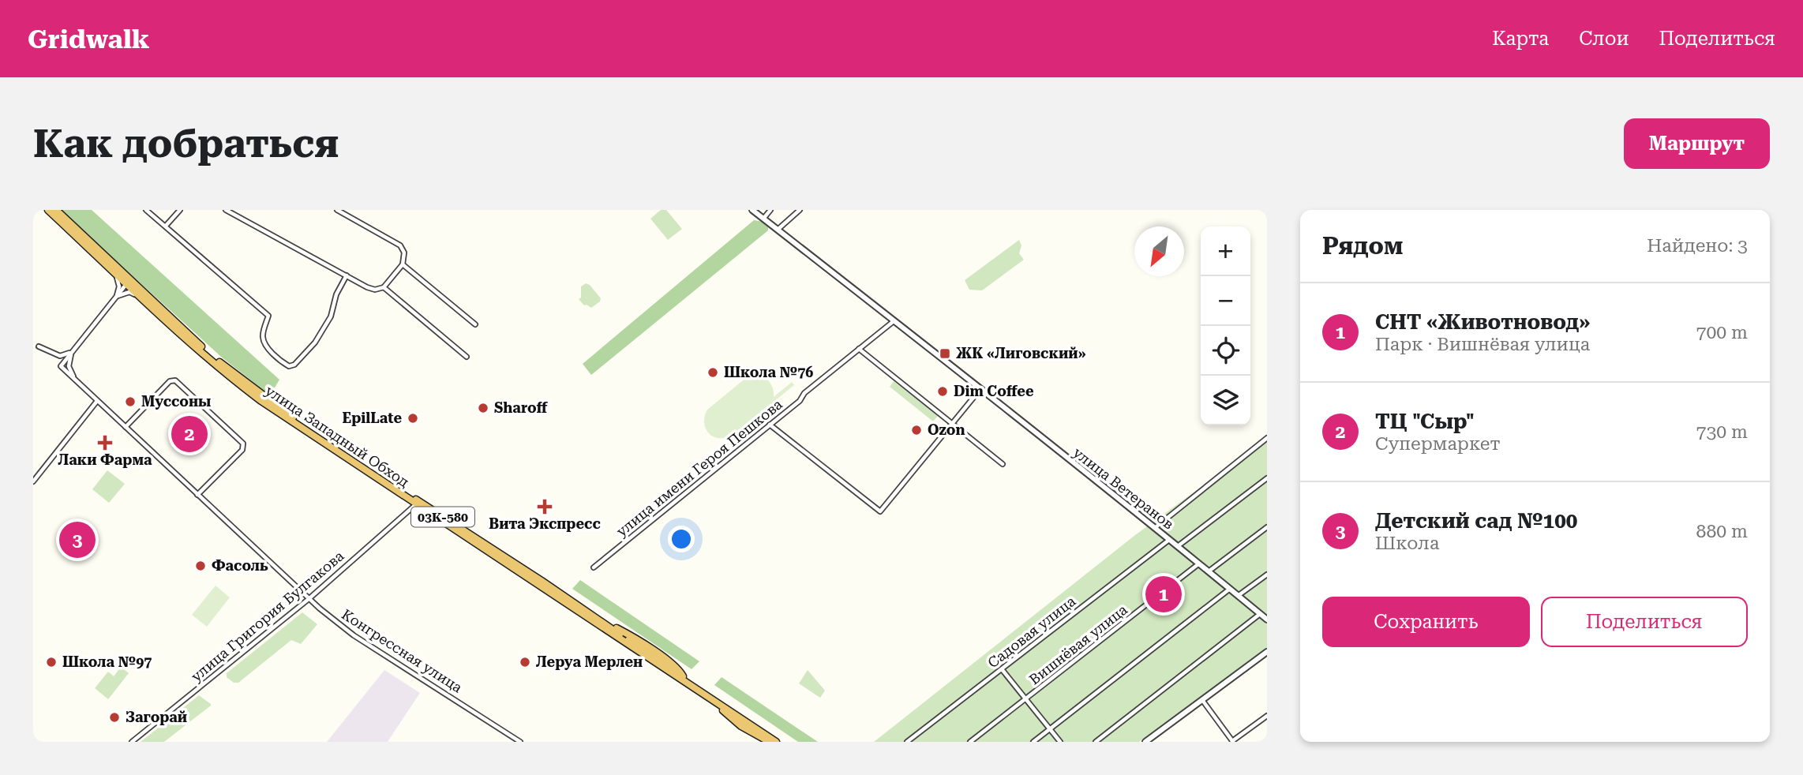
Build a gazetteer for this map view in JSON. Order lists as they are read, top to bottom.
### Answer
{
  "streets": {
    "highway": ["улица Западный Обход", "03К-580"],
    "street": [
      "улица имени Героя Пешкова",
      "улица Ветеранов",
      "улица Григория Булгакова",
      "Садовая улица",
      "Вишнёвая улица",
      "Конгрессная улица"
    ]
  },
  "crossings": [
    ["улица Западный Обход", "улица Григория Булгакова"],
    ["улица имени Героя Пешкова", "улица Ветеранов"],
    ["улица Ветеранов", "Садовая улица"],
    ["улица Григория Булгакова", "Конгрессная улица"]
  ],
  "places": {
    "transit": ["ЖК «Лиговский»"],
    "other": [
      "Школа №76",
      "Dim Coffee",
      "Муссоны",
      "Sharoff",
      "EpilLate",
      "Ozon",
      "Фасоль",
      "Школа №97",
      "Леруа Мерлен",
      "Загорай"
    ],
    "health": ["Лаки Фарма", "Вита Экспресс"]
  },
  "north": "bottom left",
  "page": {
    "header": "Gridwalk",
    "nav": ["Карта", "Слои", "Поделиться"],
    "buttons": [
      "Маршрут",
      ["Сохранить", "Поделиться"]
    ],
    "title": "Как добраться",
    "heading": ["Рядом", "Найдено: 3"],
    "map_buttons": ["+", "−"],
    "list": [
      {
        "mark": "1",
        "name": "СНТ «Животновод»",
        "note": "Парк · Вишнёвая улица",
        "value": "700 m"
      },
      {
        "mark": "2",
        "name": "ТЦ \"Сыр\"",
        "note": "Супермаркет",
        "value": "730 m"
      },
      {
        "mark": "3",
        "name": "Детский сад №100",
        "note": "Школа",
        "value": "880 m"
      }
    ],
    "pins": ["2", "3", "1"]
  }
}
